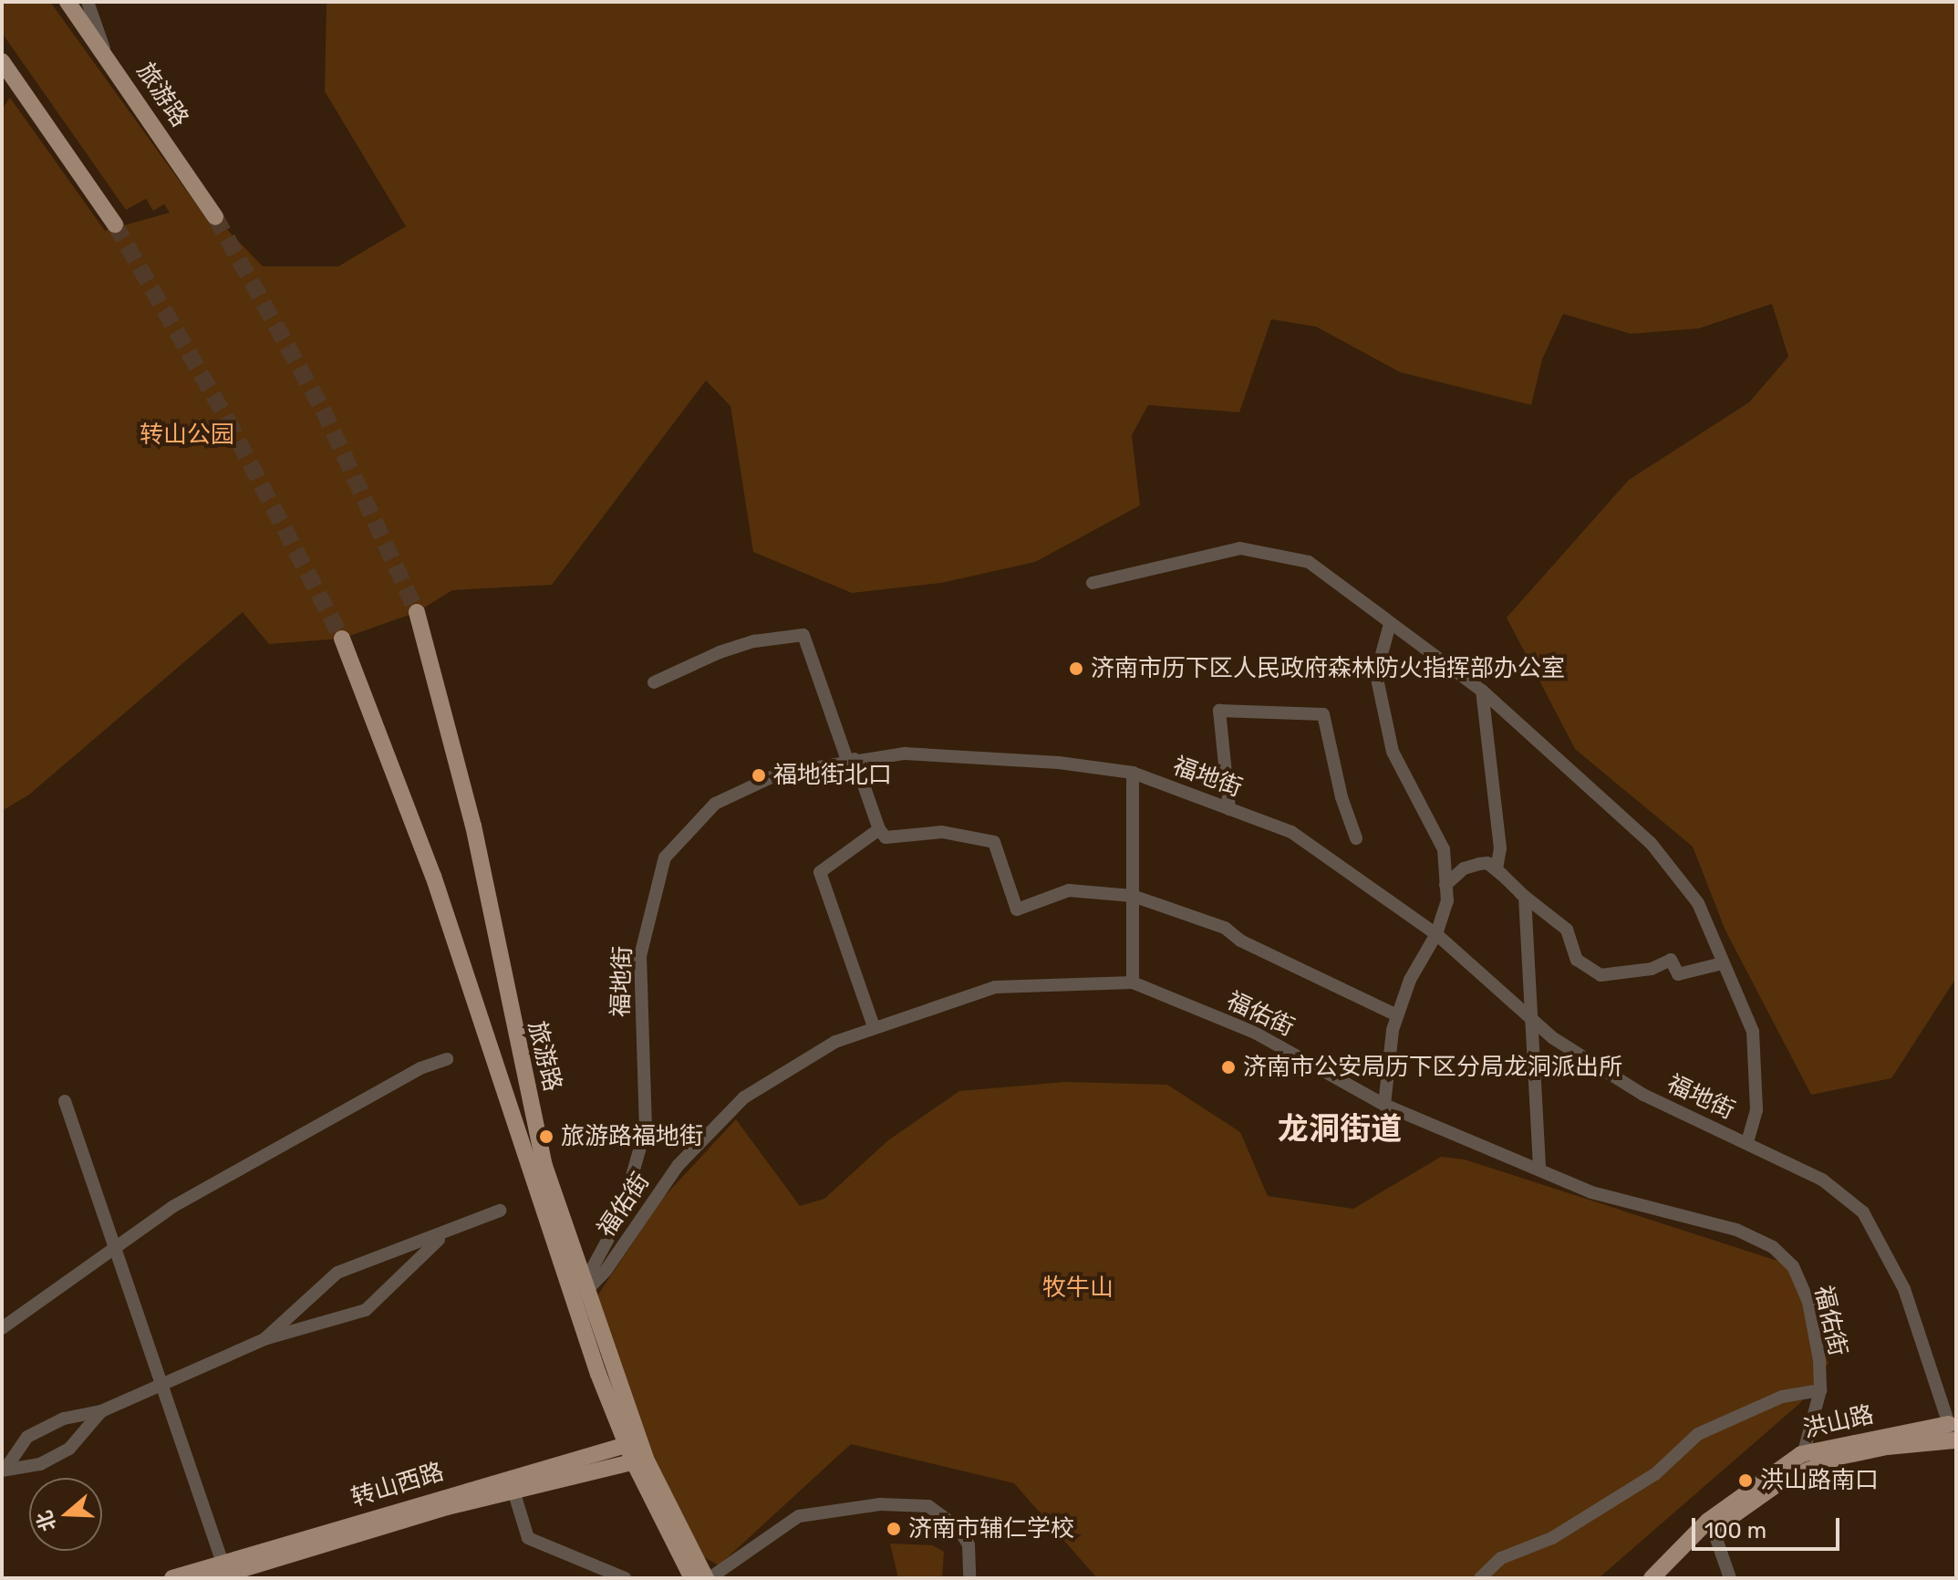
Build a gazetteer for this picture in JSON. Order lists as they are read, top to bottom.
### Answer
{
  "streets": {
    "main road": ["旅游路", "洪山路", "转山西路"],
    "street": ["福地街", "福佑街"]
  },
  "crossings": [
    ["旅游路", "福地街"],
    ["旅游路", "福佑街"],
    ["旅游路", "转山西路"],
    ["福地街", "福佑街"],
    ["福地街", "洪山路"],
    ["福佑街", "洪山路"]
  ],
  "districts": ["龙洞街道"],
  "parks": ["转山公园", "牧牛山"],
  "places": [
    "济南市历下区人民政府森林防火指挥部办公室",
    "福地街北口",
    "济南市公安局历下区分局龙洞派出所",
    "旅游路福地街",
    "洪山路南口",
    "济南市辅仁学校"
  ],
  "scale_bar": "100 m",
  "north": "left"
}
